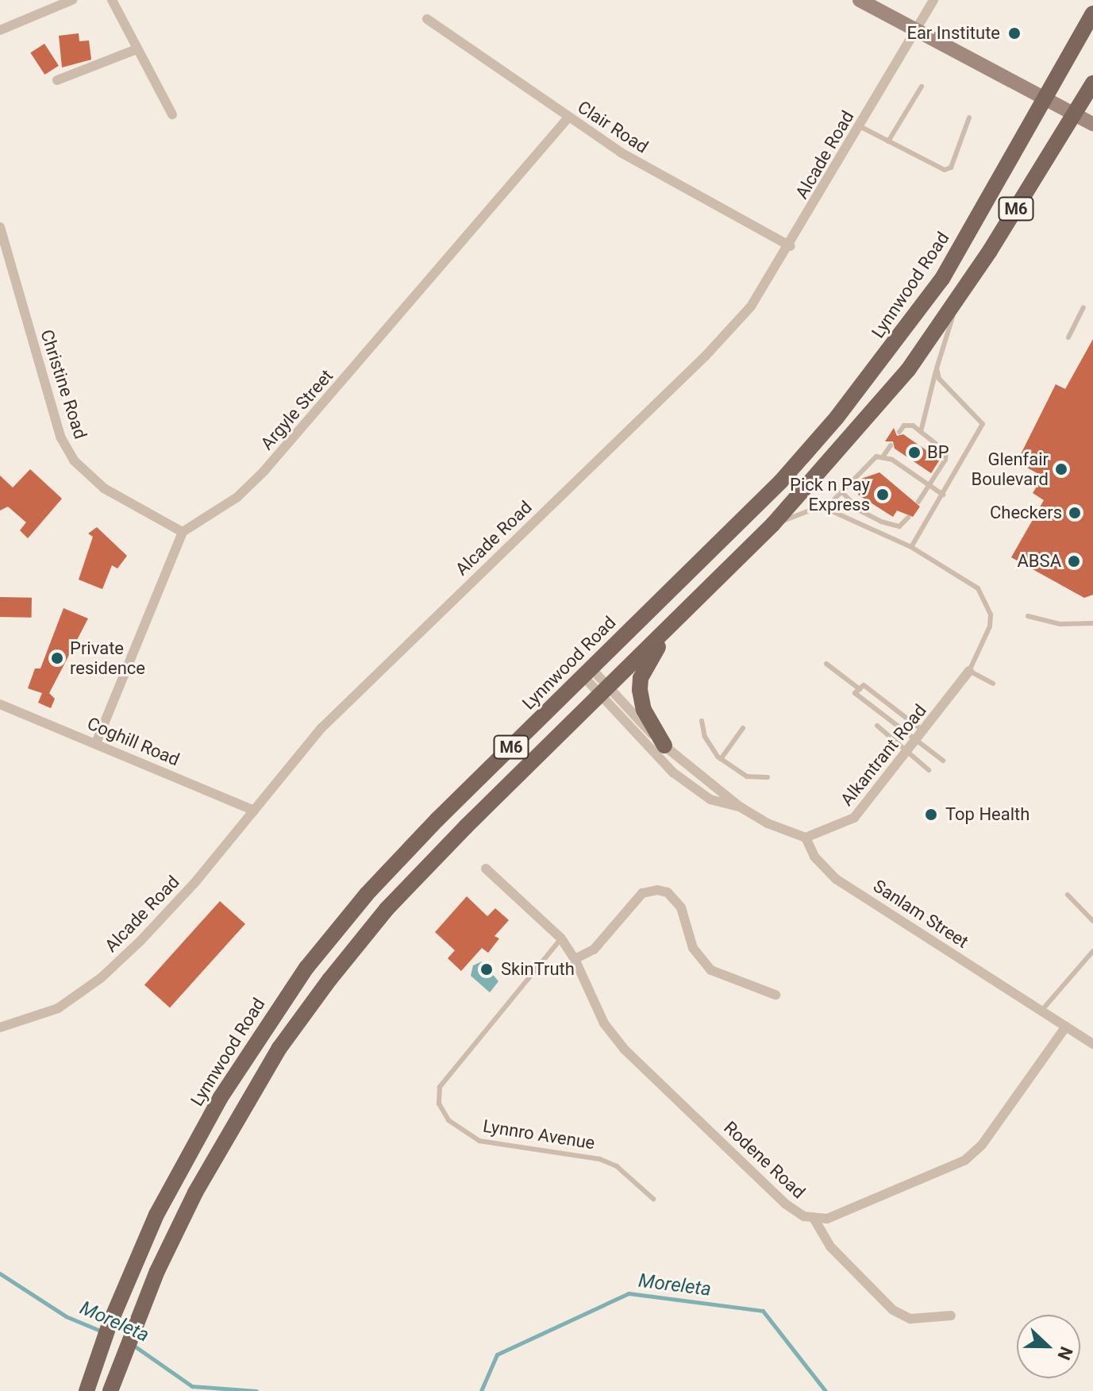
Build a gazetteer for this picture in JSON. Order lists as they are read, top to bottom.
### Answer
{
  "streets": {
    "main road": ["M6", "Lynnwood Road"],
    "street": [
      "Clair Road",
      "Alcade Road",
      "Christine Road",
      "Argyle Street",
      "Coghill Road",
      "Alkantrant Road",
      "Sanlam Street",
      "Rodene Road"
    ],
    "lane": ["Lynnro Avenue"]
  },
  "crossings": [
    ["Clair Road", "Alcade Road"],
    ["Clair Road", "Argyle Street"],
    ["Alcade Road", "Coghill Road"],
    ["Christine Road", "Argyle Street"],
    ["Alkantrant Road", "Sanlam Street"],
    ["Sanlam Street", "Rodene Road"],
    ["Lynnro Avenue", "Rodene Road"]
  ],
  "water": ["Moreleta"],
  "places": [
    "Ear Institute",
    "BP",
    "Glenfair Boulevard",
    "Pick n Pay Express",
    "Checkers",
    "ABSA",
    "Private residence",
    "Top Health",
    "SkinTruth"
  ],
  "north": "right"
}
